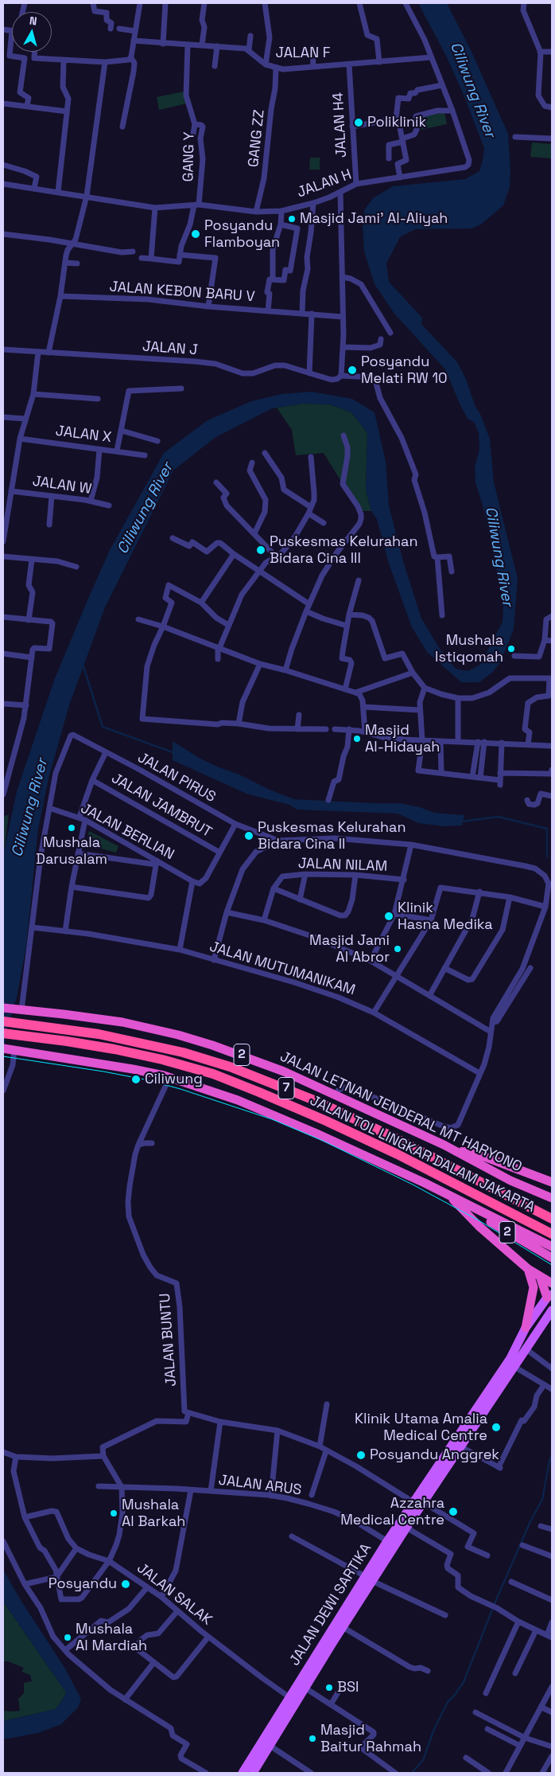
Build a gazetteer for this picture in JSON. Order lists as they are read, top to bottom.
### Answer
{
  "streets": {
    "highway": [
      "2",
      "7",
      "JALAN LETNAN JENDERAL MT HARYONO",
      "JALAN TOL LINGKAR DALAM JAKARTA"
    ],
    "main road": ["JALAN DEWI SARTIKA"],
    "street": [
      "JALAN F",
      "JALAN H4",
      "GANG ZZ",
      "GANG Y",
      "JALAN H",
      "JALAN KEBON BARU V",
      "JALAN J",
      "JALAN X",
      "JALAN W",
      "JALAN PIRUS",
      "JALAN JAMBRUT",
      "JALAN BERLIAN",
      "JALAN NILAM",
      "JALAN MUTUMANIKAM",
      "JALAN BUNTU",
      "JALAN ARUS",
      "JALAN SALAK"
    ]
  },
  "crossings": [
    ["JALAN F", "JALAN H4"],
    ["JALAN F", "GANG ZZ"],
    ["JALAN F", "JALAN H"],
    ["JALAN H4", "JALAN H"],
    ["GANG ZZ", "JALAN H"],
    ["GANG Y", "JALAN H"],
    ["JALAN ARUS", "JALAN DEWI SARTIKA"],
    ["JALAN SALAK", "JALAN DEWI SARTIKA"]
  ],
  "water": ["Ciliwung River"],
  "places": [
    "Poliklinik",
    "Masjid Jami' Al-Aliyah",
    "Posyandu Flamboyan",
    "Posyandu Melati RW 10",
    "Puskesmas Kelurahan Bidara Cina III",
    "Mushala Istiqomah",
    "Masjid Al-Hidayah",
    "Mushala Darusalam",
    "Puskesmas Kelurahan Bidara Cina II",
    "Klinik Hasna Medika",
    "Masjid Jami Al Abror",
    "Ciliwung",
    "Klinik Utama Amalia Medical Centre",
    "Posyandu Anggrek",
    "Azzahra Medical Centre",
    "Mushala Al Barkah",
    "Posyandu",
    "Mushala Al Mardiah",
    "BSI",
    "Masjid Baitur Rahmah"
  ],
  "north": "top"
}
